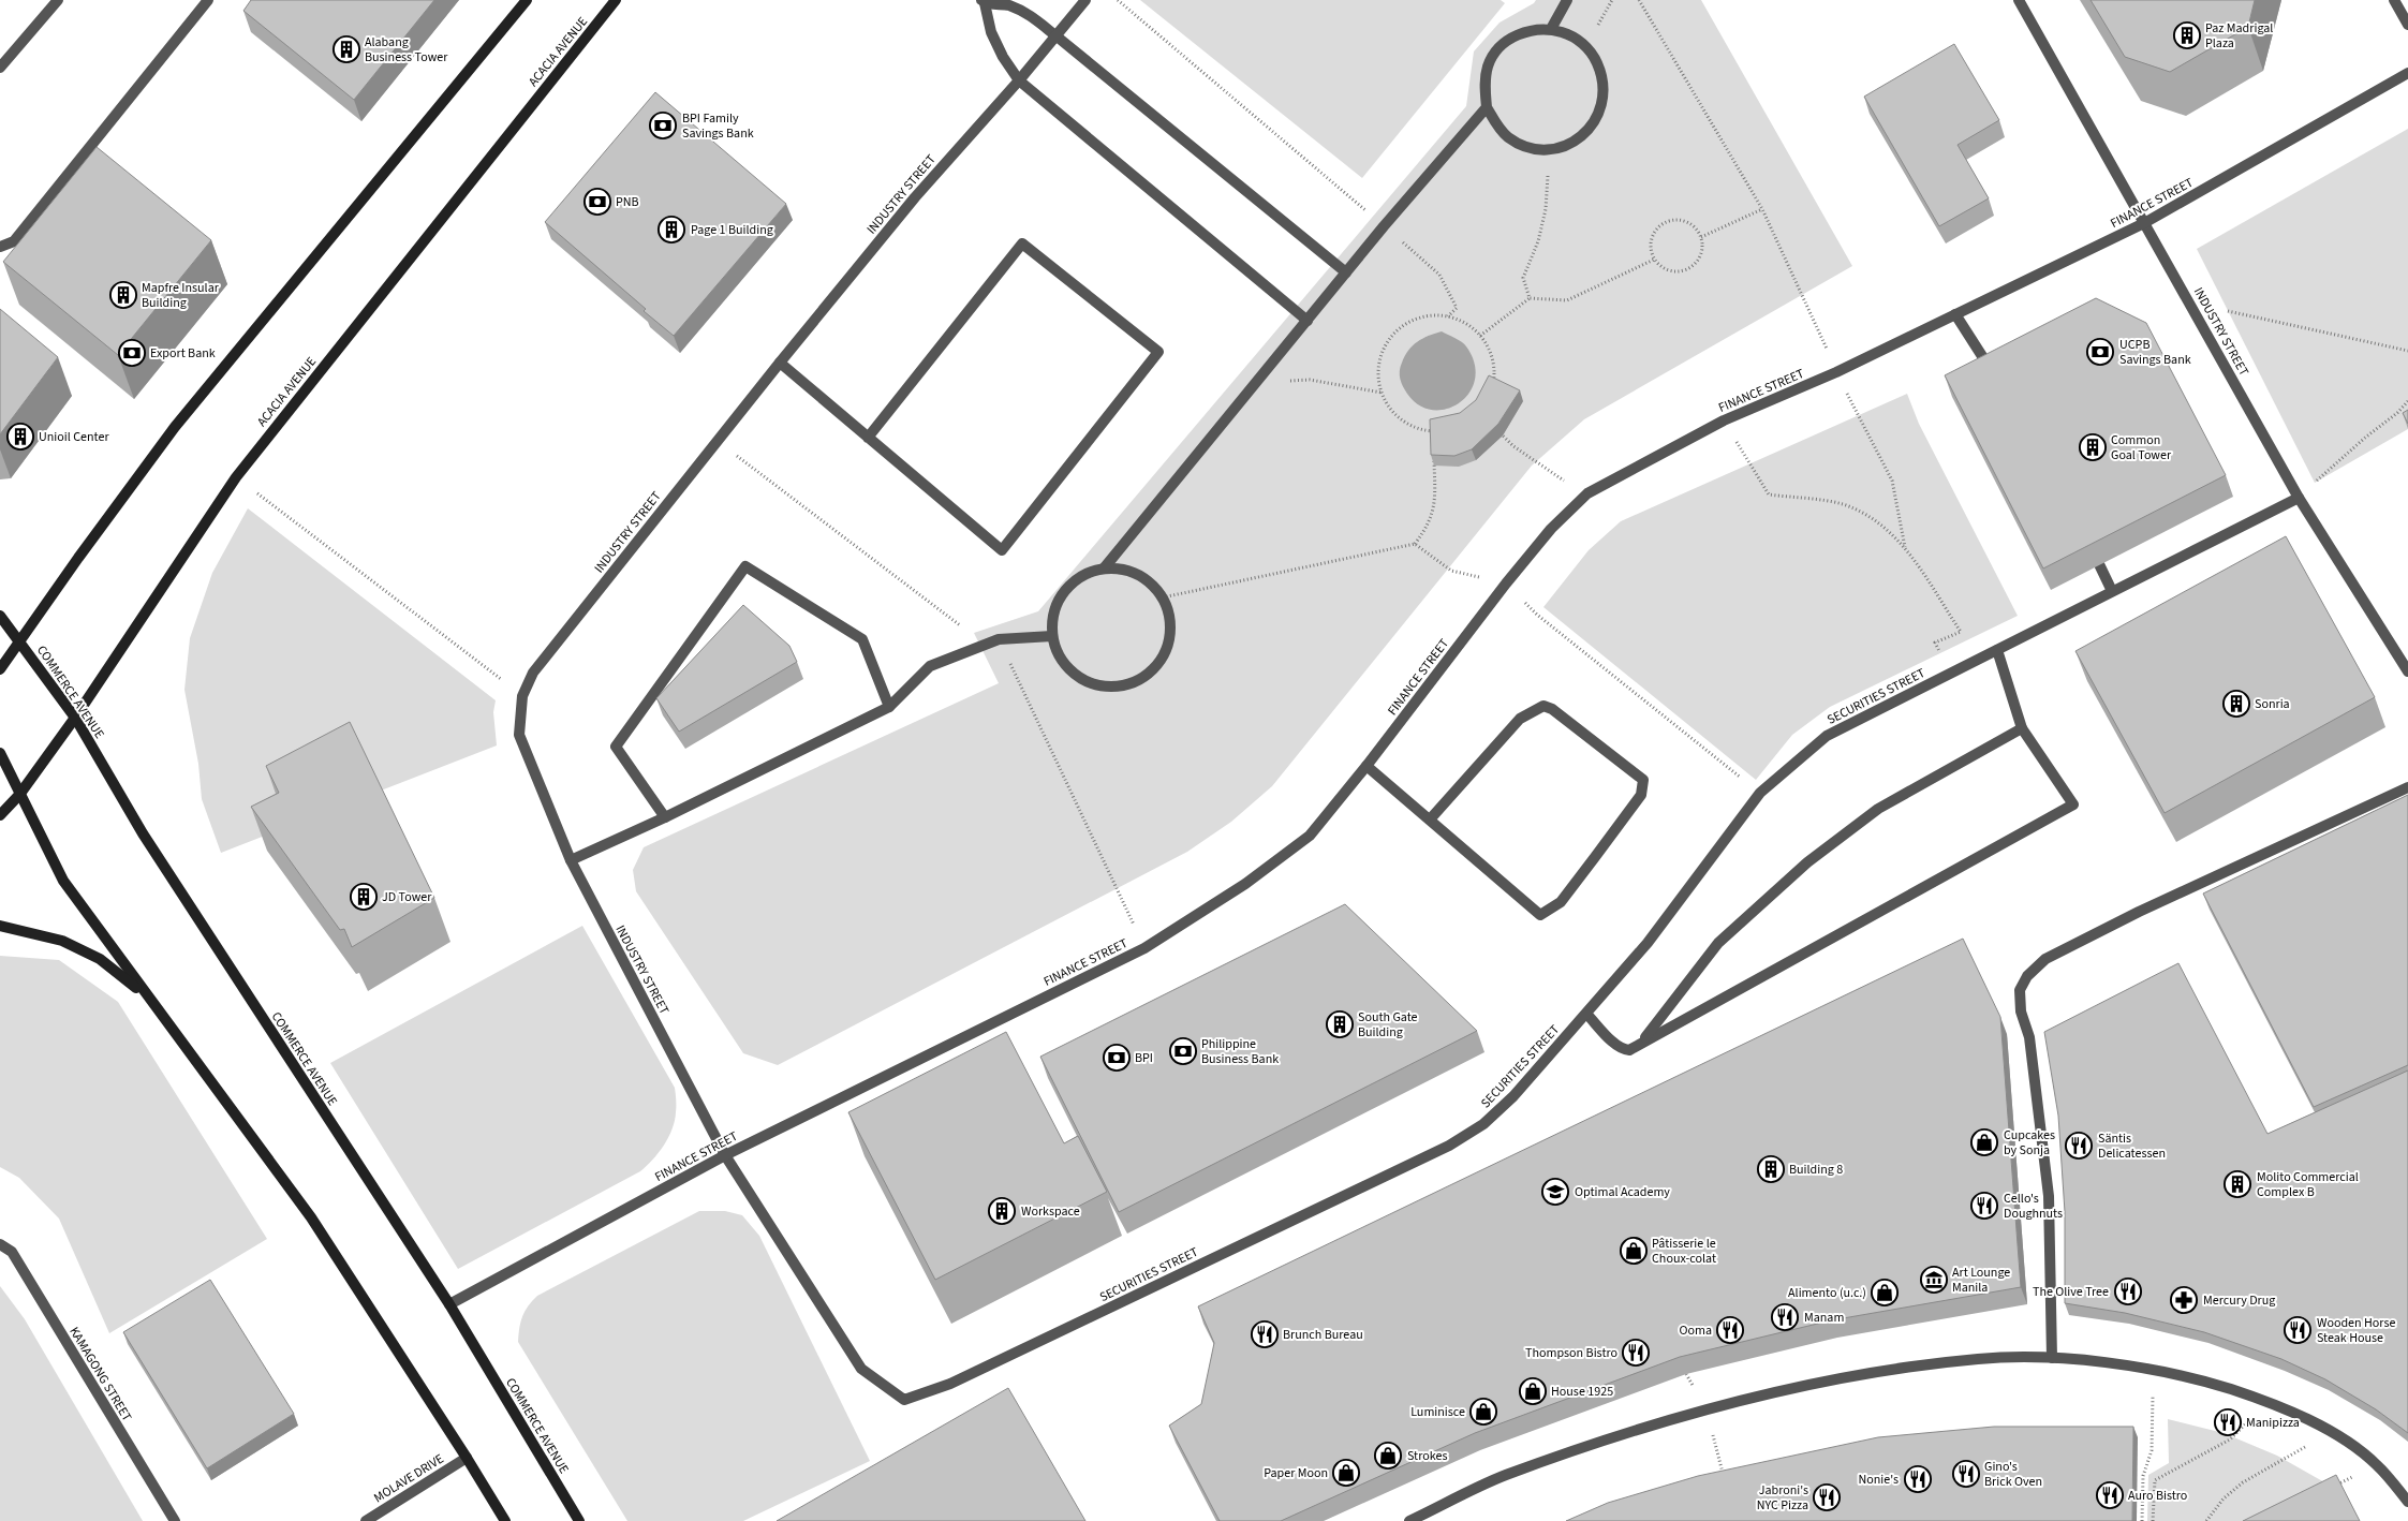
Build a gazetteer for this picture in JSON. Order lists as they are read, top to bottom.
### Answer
{
  "streets": {
    "main road": ["ACACIA AVENUE", "COMMERCE AVENUE"],
    "street": [
      "INDUSTRY STREET",
      "FINANCE STREET",
      "SECURITIES STREET",
      "KAMAGONG STREET",
      "MOLAVE DRIVE"
    ]
  },
  "crossings": [
    ["ACACIA AVENUE", "COMMERCE AVENUE"],
    ["INDUSTRY STREET", "FINANCE STREET"],
    ["INDUSTRY STREET", "SECURITIES STREET"],
    ["FINANCE STREET", "COMMERCE AVENUE"],
    ["FINANCE STREET", "SECURITIES STREET"]
  ],
  "places": {
    "building": [
      "Paz Madrigal Plaza",
      "Alabang Business Tower",
      "Page 1 Building",
      "Mapfre Insular Building",
      "Unioil Center",
      "Common Goal Tower",
      "Sonria",
      "JD Tower",
      "South Gate Building",
      "Building 8",
      "Molito Commercial Complex B",
      "Workspace"
    ],
    "bank": [
      "BPI Family Savings Bank",
      "PNB",
      "UCPB Savings Bank",
      "Export Bank",
      "Philippine Business Bank",
      "BPI"
    ],
    "shop": [
      "Cupcakes by Sonja",
      "Pâtisserie le Choux-colat",
      "Alimento (u.c.)",
      "House 1925",
      "Luminisce",
      "Strokes",
      "Paper Moon"
    ],
    "restaurant": [
      "Säntis Delicatessen",
      "Cello's Doughnuts",
      "The Olive Tree",
      "Manam",
      "Ooma",
      "Wooden Horse Steak House",
      "Brunch Bureau",
      "Thompson Bistro",
      "Manipizza",
      "Gino's Brick Oven",
      "Nonie's",
      "Auro Bistro",
      "Jabroni's NYC Pizza"
    ],
    "school or university": ["Optimal Academy"],
    "museum": ["Art Lounge Manila"],
    "pharmacy": ["Mercury Drug"]
  }
}
